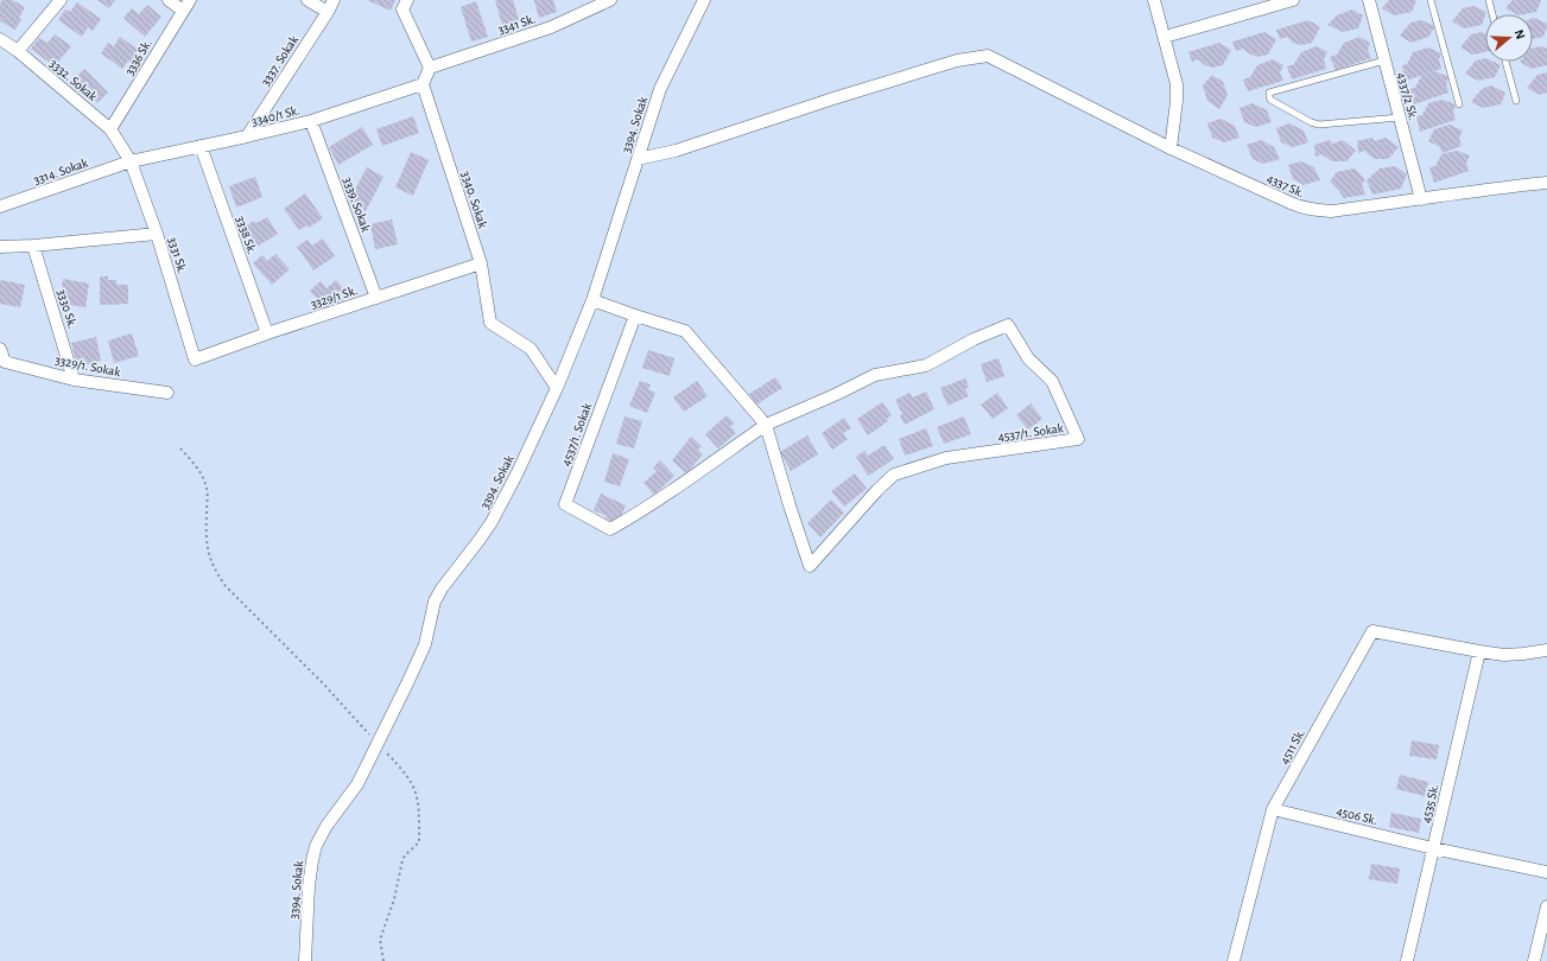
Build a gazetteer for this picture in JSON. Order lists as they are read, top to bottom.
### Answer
{
  "streets": {
    "street": [
      "3341 Sk.",
      "3336 Sk.",
      "3337. Sokak",
      "3332. Sokak",
      "4337/2 Sk.",
      "3340/1 Sk.",
      "3394. Sokak",
      "3314. Sokak",
      "4337 Sk.",
      "3340. Sokak",
      "3339. Sokak",
      "3338 Sk.",
      "3331 Sk.",
      "3329/1 Sk.",
      "3330 Sk.",
      "3329/1. Sokak",
      "4537/1. Sokak",
      "4511 Sk.",
      "4535 Sk.",
      "4506 Sk."
    ]
  },
  "crossings": [
    ["3336 Sk.", "3332. Sokak"],
    ["3337. Sokak", "3340/1 Sk."],
    ["3332. Sokak", "3340/1 Sk."],
    ["3332. Sokak", "3314. Sokak"],
    ["3332. Sokak", "3331 Sk."],
    ["4337/2 Sk.", "4337 Sk."],
    ["3340/1 Sk.", "3314. Sokak"],
    ["3340/1 Sk.", "3340. Sokak"],
    ["3340/1 Sk.", "3339. Sokak"],
    ["3340/1 Sk.", "3338 Sk."],
    ["3340/1 Sk.", "3331 Sk."],
    ["3394. Sokak", "4337 Sk."],
    ["3394. Sokak", "3340. Sokak"],
    ["3314. Sokak", "3331 Sk."],
    ["3340. Sokak", "3329/1 Sk."],
    ["3339. Sokak", "3329/1 Sk."],
    ["3338 Sk.", "3329/1 Sk."],
    ["3331 Sk.", "3329/1 Sk."],
    ["3330 Sk.", "3329/1. Sokak"],
    ["4511 Sk.", "4535 Sk."],
    ["4511 Sk.", "4506 Sk."],
    ["4535 Sk.", "4506 Sk."]
  ],
  "north": "right"
}
